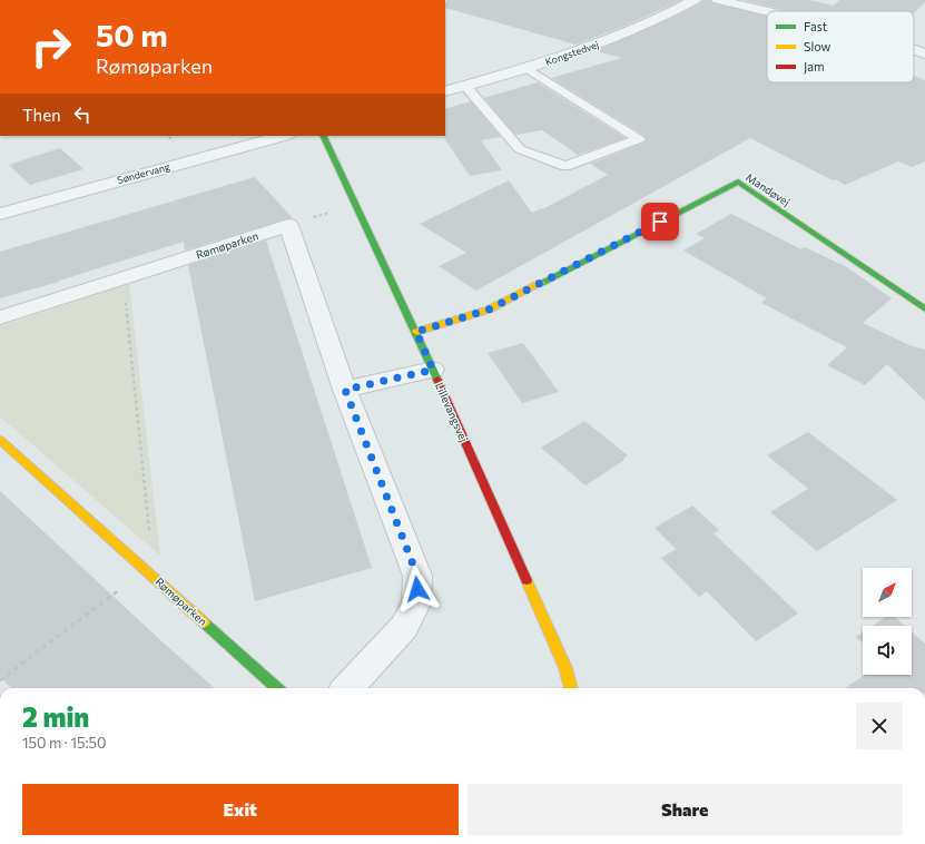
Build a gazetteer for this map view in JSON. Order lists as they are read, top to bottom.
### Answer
{
  "streets": {
    "street": [
      "Kongstedvej",
      "Søndervang",
      "Mandøvej",
      "Rømøparken",
      "Lillevangsvej"
    ]
  },
  "crossings": [
    ["Mandøvej", "Lillevangsvej"]
  ],
  "legend": ["Fast", "Slow", "Jam"],
  "north": "top right",
  "page": {
    "turn": ["50 m", "Rømøparken"],
    "then": "Then",
    "heading": ["2 min", "150 m · 15:50"],
    "buttons": ["Exit", "Share"]
  }
}
